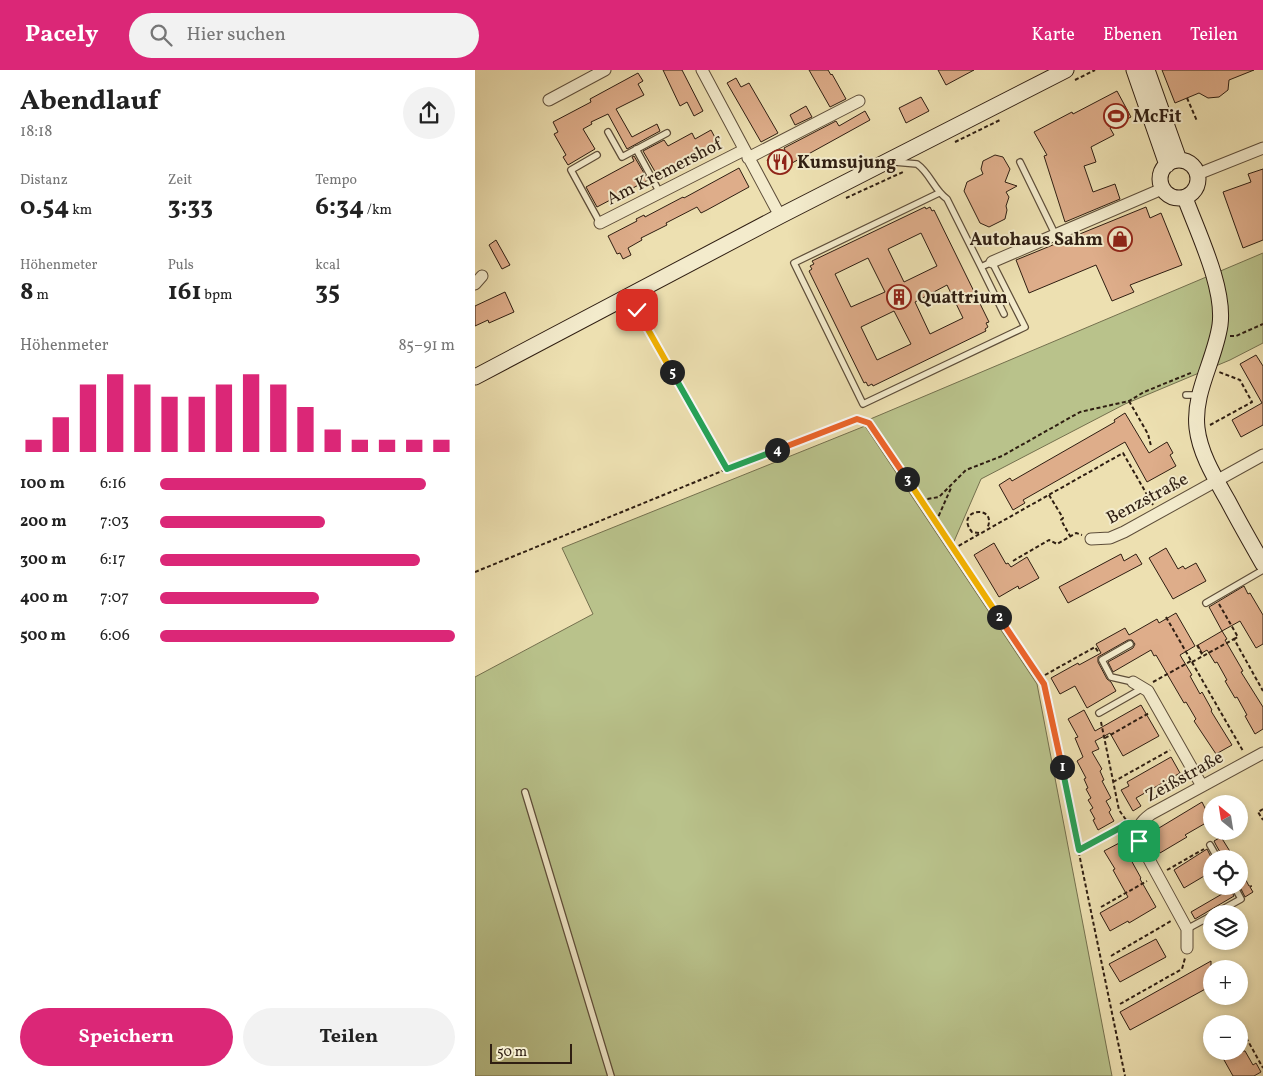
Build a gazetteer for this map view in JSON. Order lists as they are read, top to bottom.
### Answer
{
  "streets": {
    "street": ["Am Kremershof", "Benzstraße", "Zeißstraße"]
  },
  "places": {
    "sports": ["McFit"],
    "restaurant": ["Kumsujung"],
    "shop": ["Autohaus Sahm"],
    "building": ["Quattrium"]
  },
  "scale_bar": "50 m",
  "north": "top left",
  "page": {
    "header": "Pacely",
    "search": "Hier suchen",
    "nav": ["Karte", "Ebenen", "Teilen"],
    "heading": ["Abendlauf", "18:18"],
    "stats": [
      ["Distanz", "0.54 km"],
      ["Zeit", "3:33"],
      ["Tempo", "6:34 /km"],
      ["Höhenmeter", "8 m"],
      ["Puls", "161 bpm"],
      ["kcal", "35"]
    ],
    "chart": ["Höhenmeter", "85–91 m"],
    "pins": [
      "5",
      "4",
      "3",
      "2",
      "1"
    ],
    "list": [
      {
        "name": "100 m",
        "note": "6:16"
      },
      {
        "name": "200 m",
        "note": "7:03"
      },
      {
        "name": "300 m",
        "note": "6:17"
      },
      {
        "name": "400 m",
        "note": "7:07"
      },
      {
        "name": "500 m",
        "note": "6:06"
      }
    ],
    "map_buttons": ["+", "−"],
    "buttons": ["Speichern", "Teilen"],
    "scale": "50 m"
  }
}
